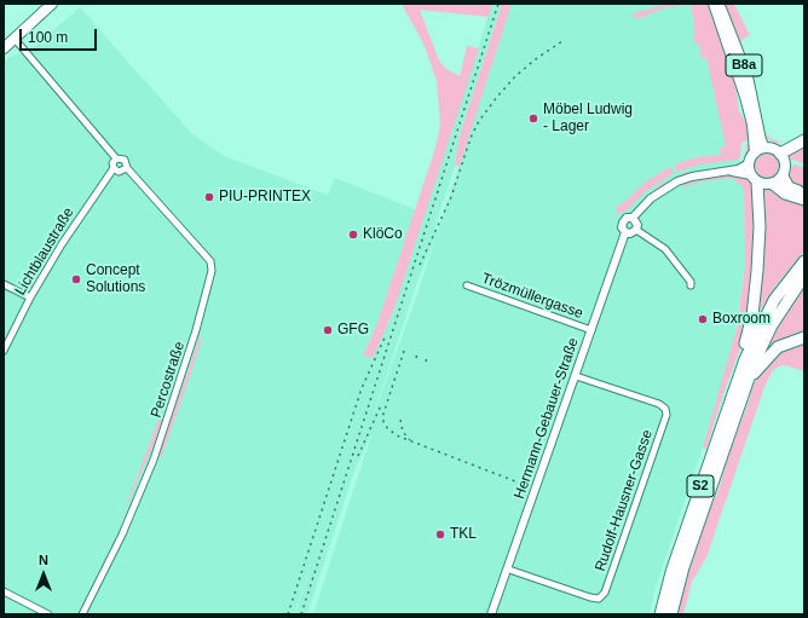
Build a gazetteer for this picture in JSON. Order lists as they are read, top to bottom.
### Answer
{
  "streets": {
    "highway": ["S2"],
    "main road": ["B8a"],
    "street": [
      "Lichtblaustraße",
      "Trözmüllergasse",
      "Percostraße",
      "Hermann-Gebauer-Straße",
      "Rudolf-Hausner-Gasse"
    ]
  },
  "crossings": [
    ["B8a", "Hermann-Gebauer-Straße"],
    ["Lichtblaustraße", "Percostraße"],
    ["Trözmüllergasse", "Hermann-Gebauer-Straße"],
    ["Hermann-Gebauer-Straße", "Rudolf-Hausner-Gasse"]
  ],
  "places": [
    "Möbel Ludwig - Lager",
    "PIU-PRINTEX",
    "KlöCo",
    "Concept Solutions",
    "Boxroom",
    "GFG",
    "TKL"
  ],
  "scale_bar": "100 m",
  "north": "top"
}
